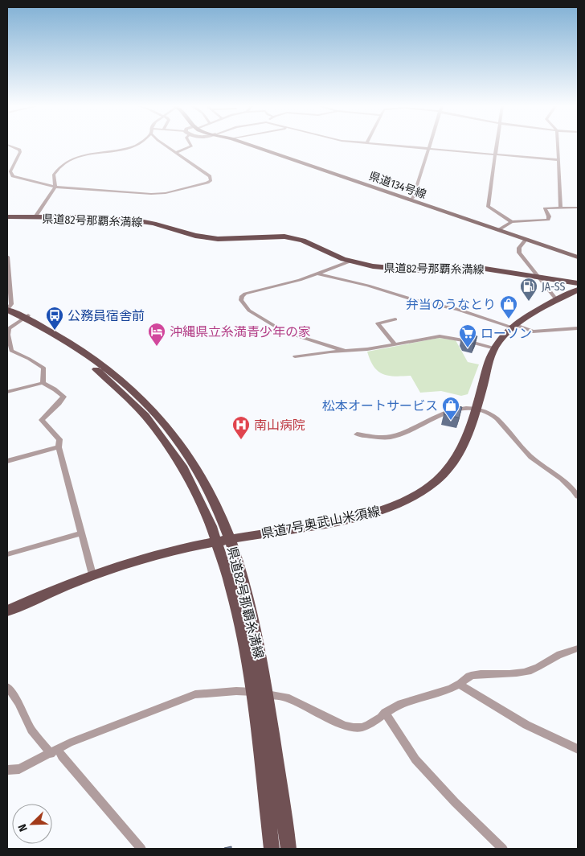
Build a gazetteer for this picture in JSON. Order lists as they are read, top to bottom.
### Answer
{
  "streets": {
    "main road": ["県道134号線", "県道82号那覇糸満線", "県道7号奥武山米須線"]
  },
  "crossings": [
    ["県道82号那覇糸満線", "県道7号奥武山米須線"]
  ],
  "places": {
    "fuel station": ["JA-SS"],
    "shop": ["弁当のうなとり", "松本オートサービス"],
    "bus stop": ["公務員宿舎前"],
    "hotel": ["沖縄県立糸満青少年の家"],
    "supermarket": ["ローソン"],
    "hospital": ["南山病院"]
  },
  "north": "bottom left"
}
